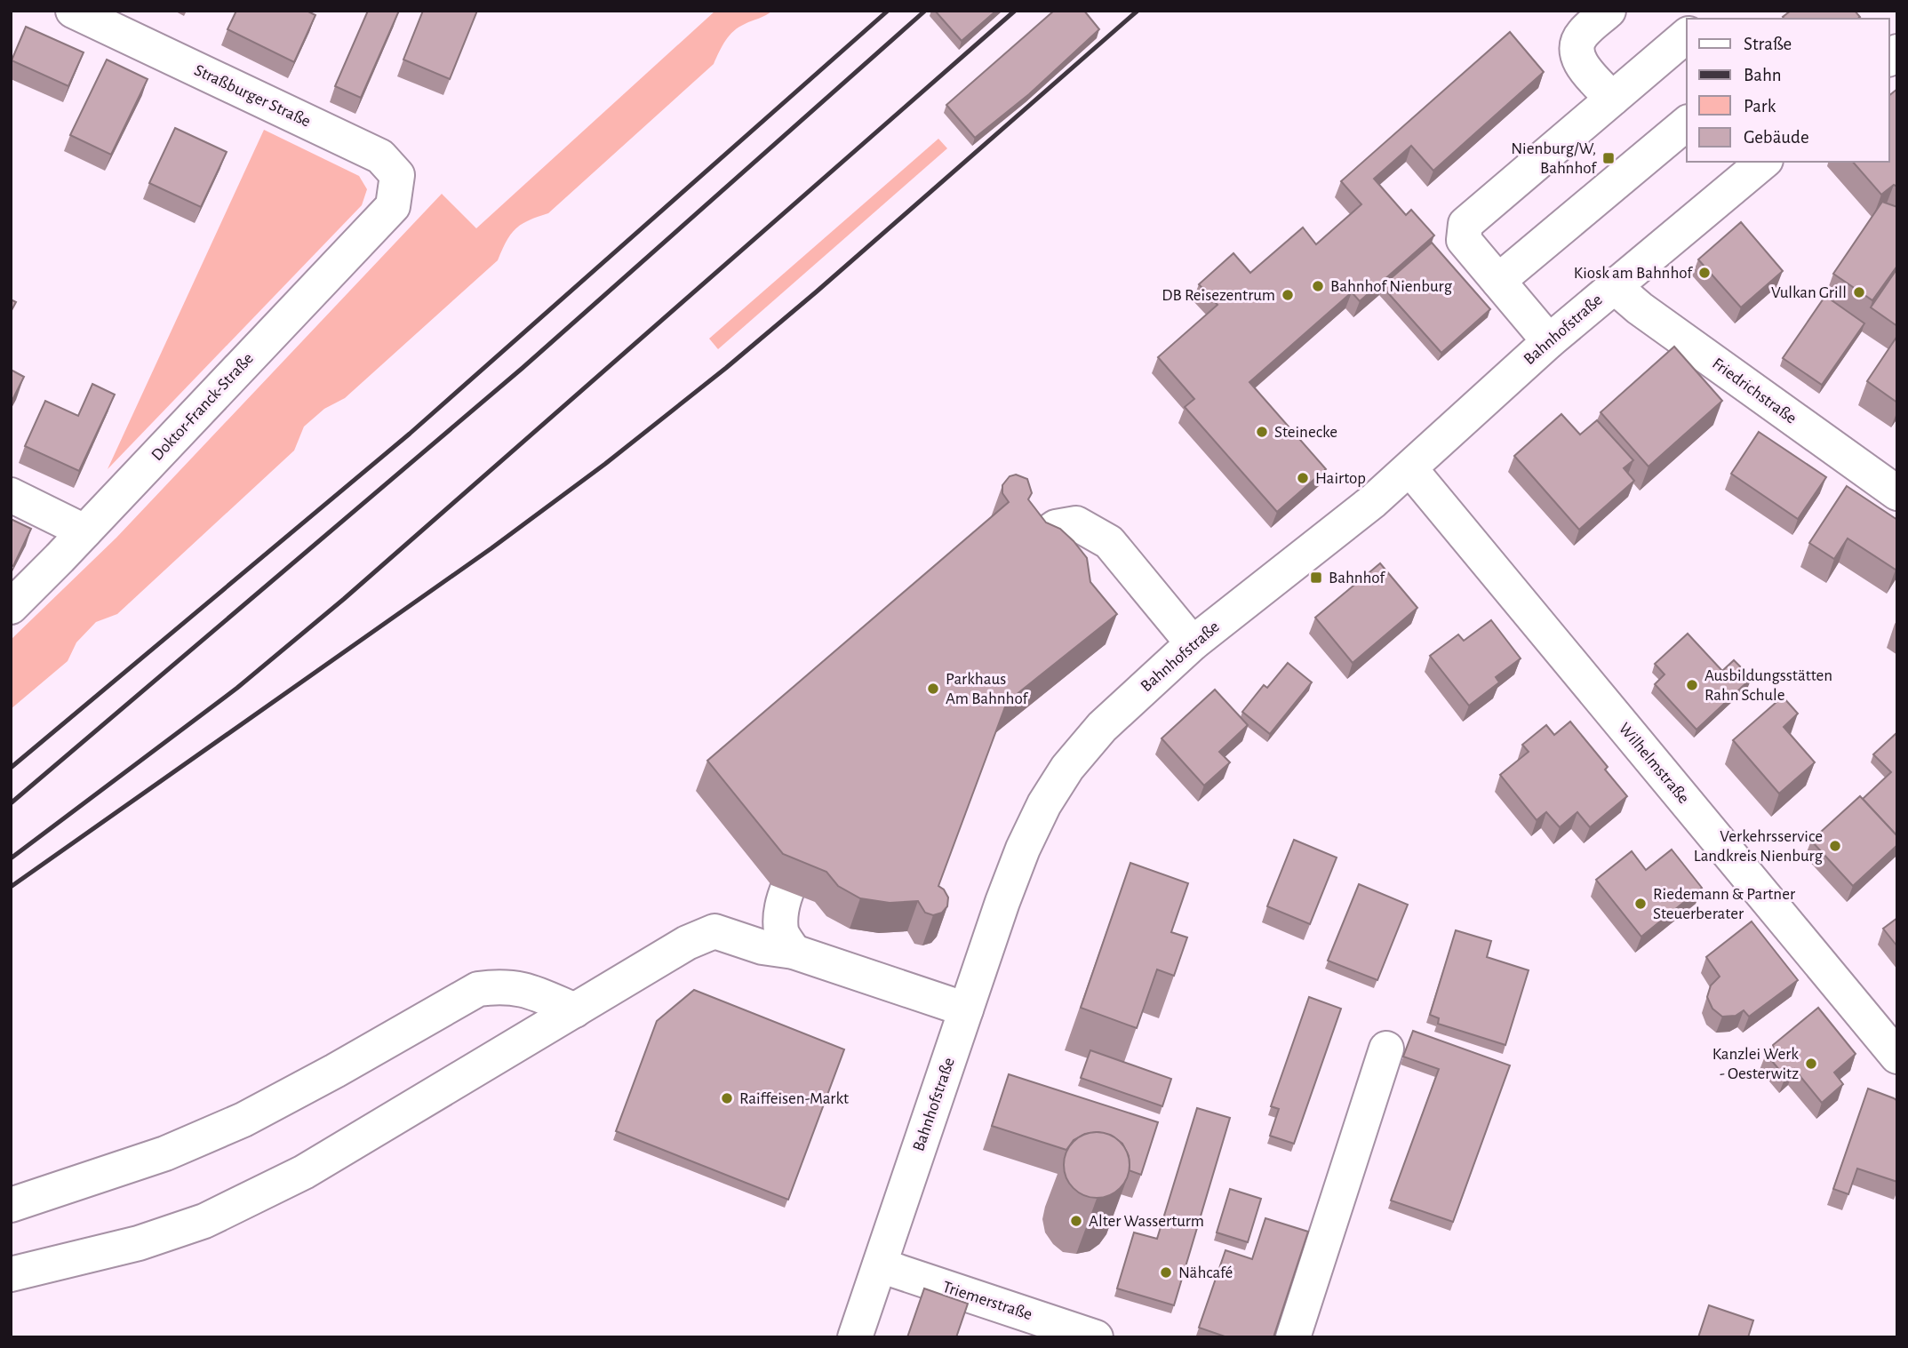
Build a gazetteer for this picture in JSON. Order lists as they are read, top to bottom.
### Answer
{
  "streets": {
    "street": [
      "Straßburger Straße",
      "Bahnhofstraße",
      "Friedrichstraße",
      "Doktor-Franck-Straße",
      "Wilhelmstraße",
      "Triemerstraße"
    ]
  },
  "crossings": [
    ["Straßburger Straße", "Doktor-Franck-Straße"],
    ["Bahnhofstraße", "Friedrichstraße"],
    ["Bahnhofstraße", "Wilhelmstraße"],
    ["Bahnhofstraße", "Triemerstraße"]
  ],
  "places": {
    "transit": ["Nienburg/W, Bahnhof", "Bahnhof"],
    "other": [
      "Kiosk am Bahnhof",
      "Bahnhof Nienburg",
      "Vulkan Grill",
      "DB Reisezentrum",
      "Steinecke",
      "Hairtop",
      "Ausbildungsstätten Rahn Schule",
      "Parkhaus Am Bahnhof",
      "Verkehrsservice Landkreis Nienburg",
      "Riedemann & Partner Steuerberater",
      "Kanzlei Werk - Oesterwitz",
      "Raiffeisen-Markt",
      "Alter Wasserturm",
      "Nähcafé"
    ]
  },
  "legend": [
    "Straße",
    "Bahn",
    "Park",
    "Gebäude"
  ]
}
